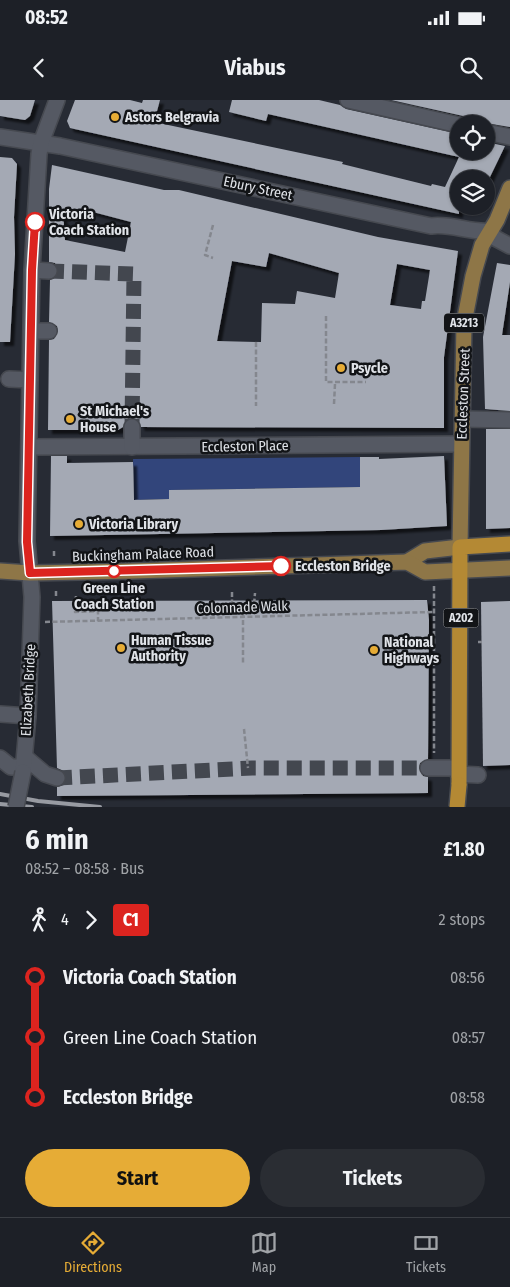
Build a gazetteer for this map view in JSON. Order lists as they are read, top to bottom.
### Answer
{
  "streets": {
    "highway": ["Buckingham Palace Road", "A202"],
    "main road": ["A3213", "Eccleston Street"],
    "street": ["Ebury Street", "Eccleston Place", "Elizabeth Bridge"],
    "path": ["Colonnade Walk"]
  },
  "crossings": [
    ["Ebury Street", "Eccleston Street"],
    ["Ebury Street", "Elizabeth Bridge"],
    ["Eccleston Street", "Eccleston Place"],
    ["Eccleston Street", "Buckingham Palace Road"],
    ["Eccleston Street", "A202"],
    ["Eccleston Place", "Elizabeth Bridge"],
    ["Buckingham Palace Road", "A202"],
    ["Buckingham Palace Road", "Elizabeth Bridge"]
  ],
  "places": [
    "Astors Belgravia",
    "Victoria Coach Station",
    "Psycle",
    "St Michael's House",
    "Victoria Library",
    "Eccleston Bridge",
    "Green Line Coach Station",
    "Human Tissue Authority",
    "National Highways"
  ],
  "lines": ["bus line C1"],
  "page": {
    "status": "08:52",
    "header": "Viabus",
    "heading": ["6 min", "08:52 – 08:58 · Bus", "£1.80"],
    "legs": ["4", "C1", "2 stops"],
    "list": [
      {
        "name": "Victoria Coach Station",
        "value": "08:56"
      },
      {
        "name": "Green Line Coach Station",
        "value": "08:57"
      },
      {
        "name": "Eccleston Bridge",
        "value": "08:58"
      }
    ],
    "buttons": ["Start", "Tickets"],
    "tabs": ["Directions", "Map", "Tickets"]
  }
}
